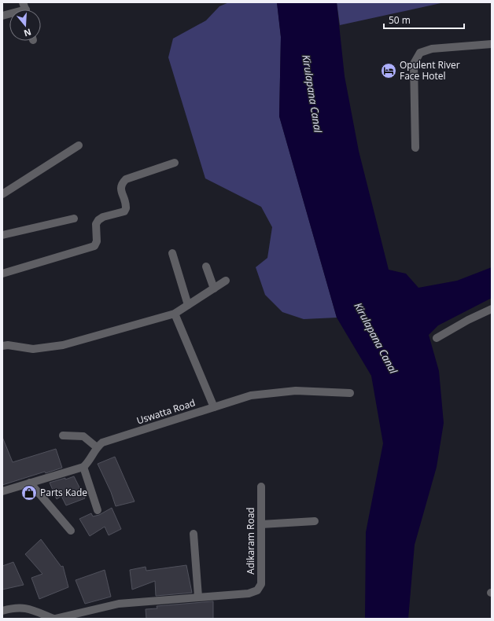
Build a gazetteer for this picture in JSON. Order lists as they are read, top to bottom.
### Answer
{
  "streets": {
    "street": ["Uswatta Road", "Adikaram Road"]
  },
  "water": ["Kirulapana Canal"],
  "places": {
    "hotel": ["Opulent River Face Hotel"],
    "shop": ["Parts Kade"]
  },
  "scale_bar": "50 m",
  "north": "bottom"
}
